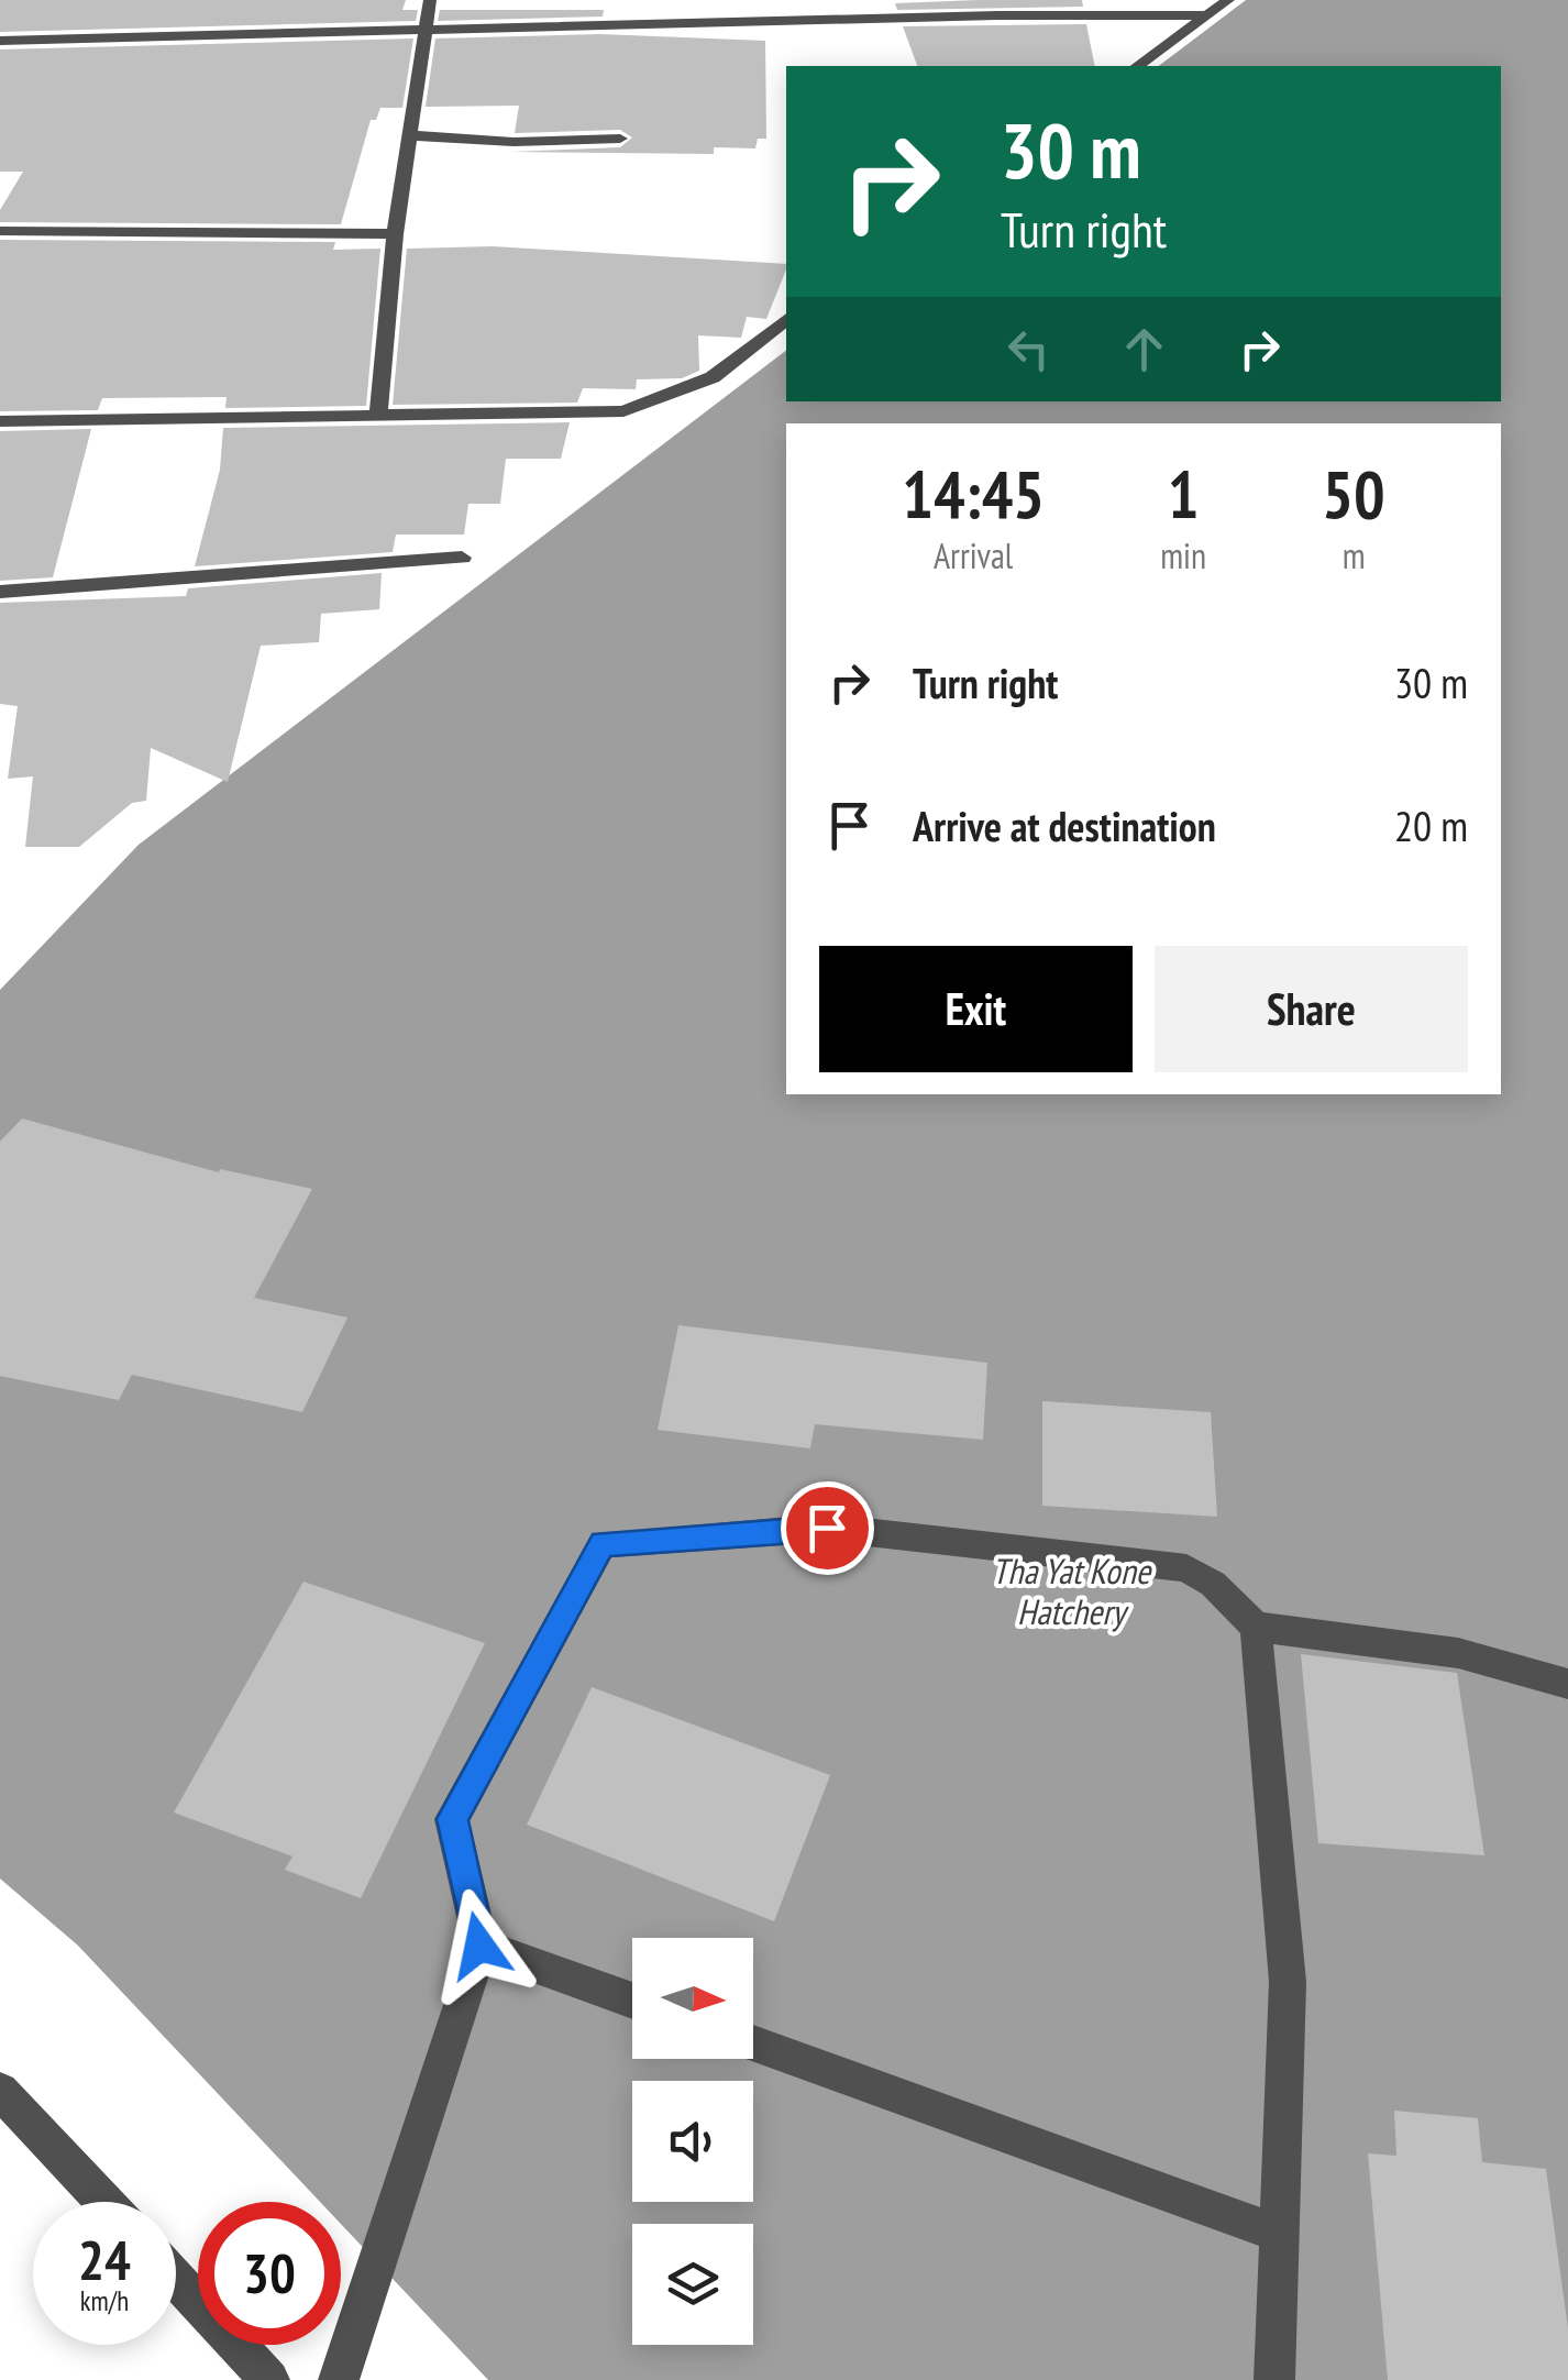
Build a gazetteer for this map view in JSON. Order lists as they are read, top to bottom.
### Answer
{
  "water": ["Tha Yat Kone Hatchery"],
  "north": "right",
  "page": {
    "turn": ["30 m", "Turn right"],
    "eta": [
      "14:45",
      "Arrival",
      "1",
      "min",
      "50",
      "m"
    ],
    "list": [
      {
        "name": "Turn right",
        "value": "30 m"
      },
      {
        "name": "Arrive at destination",
        "value": "20 m"
      }
    ],
    "buttons": ["Exit", "Share"],
    "speed": "24 km/h",
    "limit": "30"
  }
}
